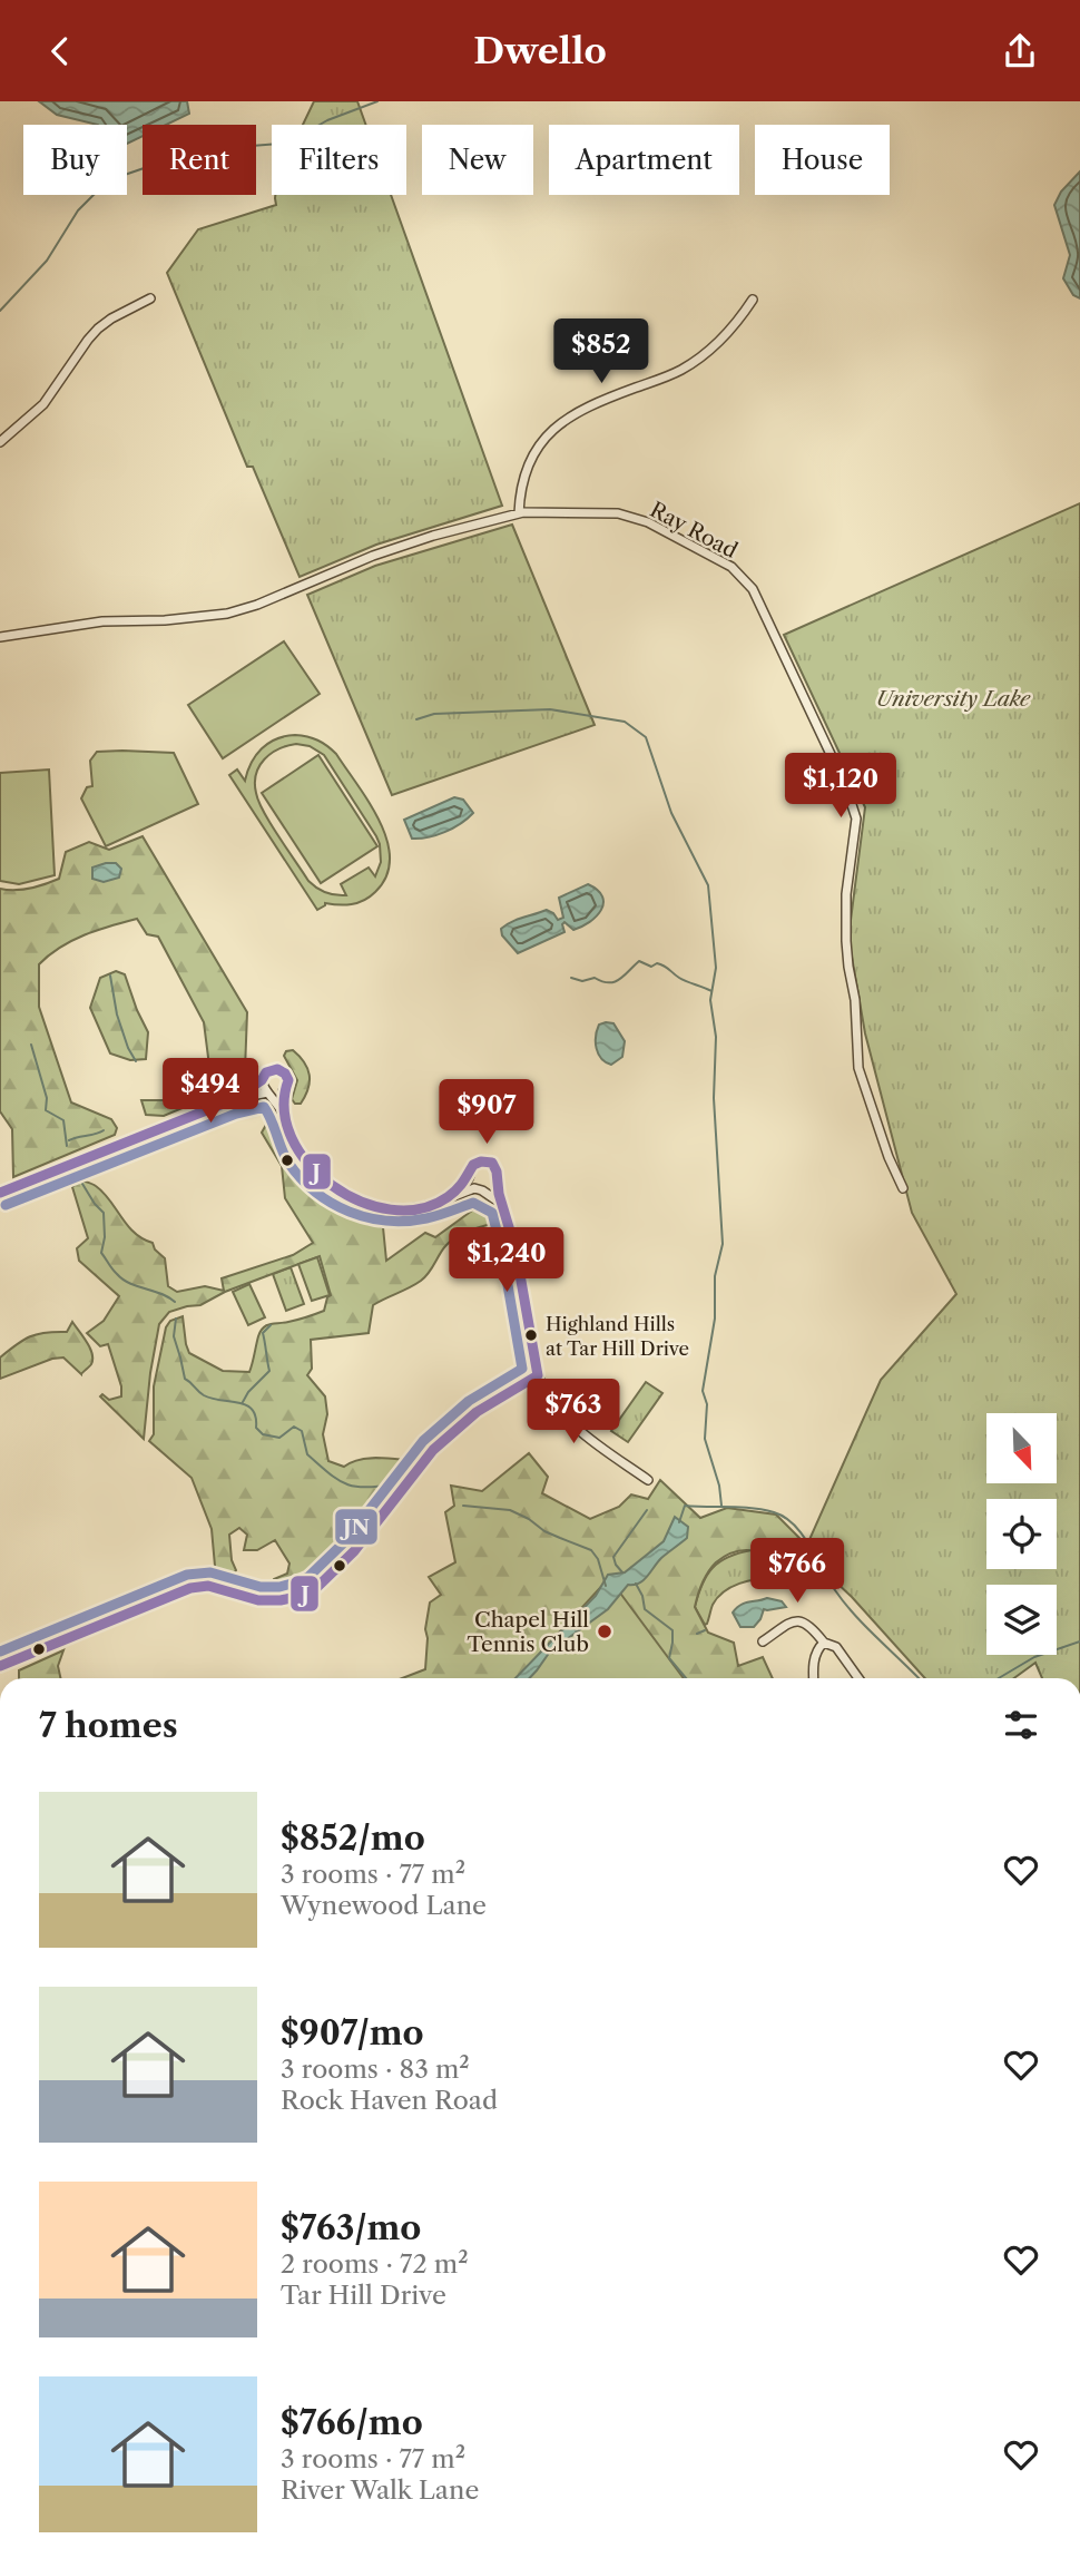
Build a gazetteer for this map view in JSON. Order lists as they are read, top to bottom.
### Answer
{
  "streets": {
    "street": ["Ray Road"]
  },
  "parks": ["University Lake"],
  "places": ["Highland Hills at Tar Hill Drive", "Chapel Hill Tennis Club"],
  "lines": ["transit line J", "transit line JN"],
  "north": "bottom right",
  "page": {
    "header": "Dwello",
    "chip": [
      "Buy",
      "Rent",
      "Filters",
      "New",
      "Apartment",
      "House"
    ],
    "price": [
      "$852",
      "$1,120",
      "$494",
      "$907",
      "$1,240",
      "$763",
      "$766"
    ],
    "heading": "7 homes",
    "list": [
      {
        "name": "$852/mo",
        "note": "3 rooms · 77 m² · Wynewood Lane"
      },
      {
        "name": "$907/mo",
        "note": "3 rooms · 83 m² · Rock Haven Road"
      },
      {
        "name": "$763/mo",
        "note": "2 rooms · 72 m² · Tar Hill Drive"
      },
      {
        "name": "$766/mo",
        "note": "3 rooms · 77 m² · River Walk Lane"
      }
    ]
  }
}
